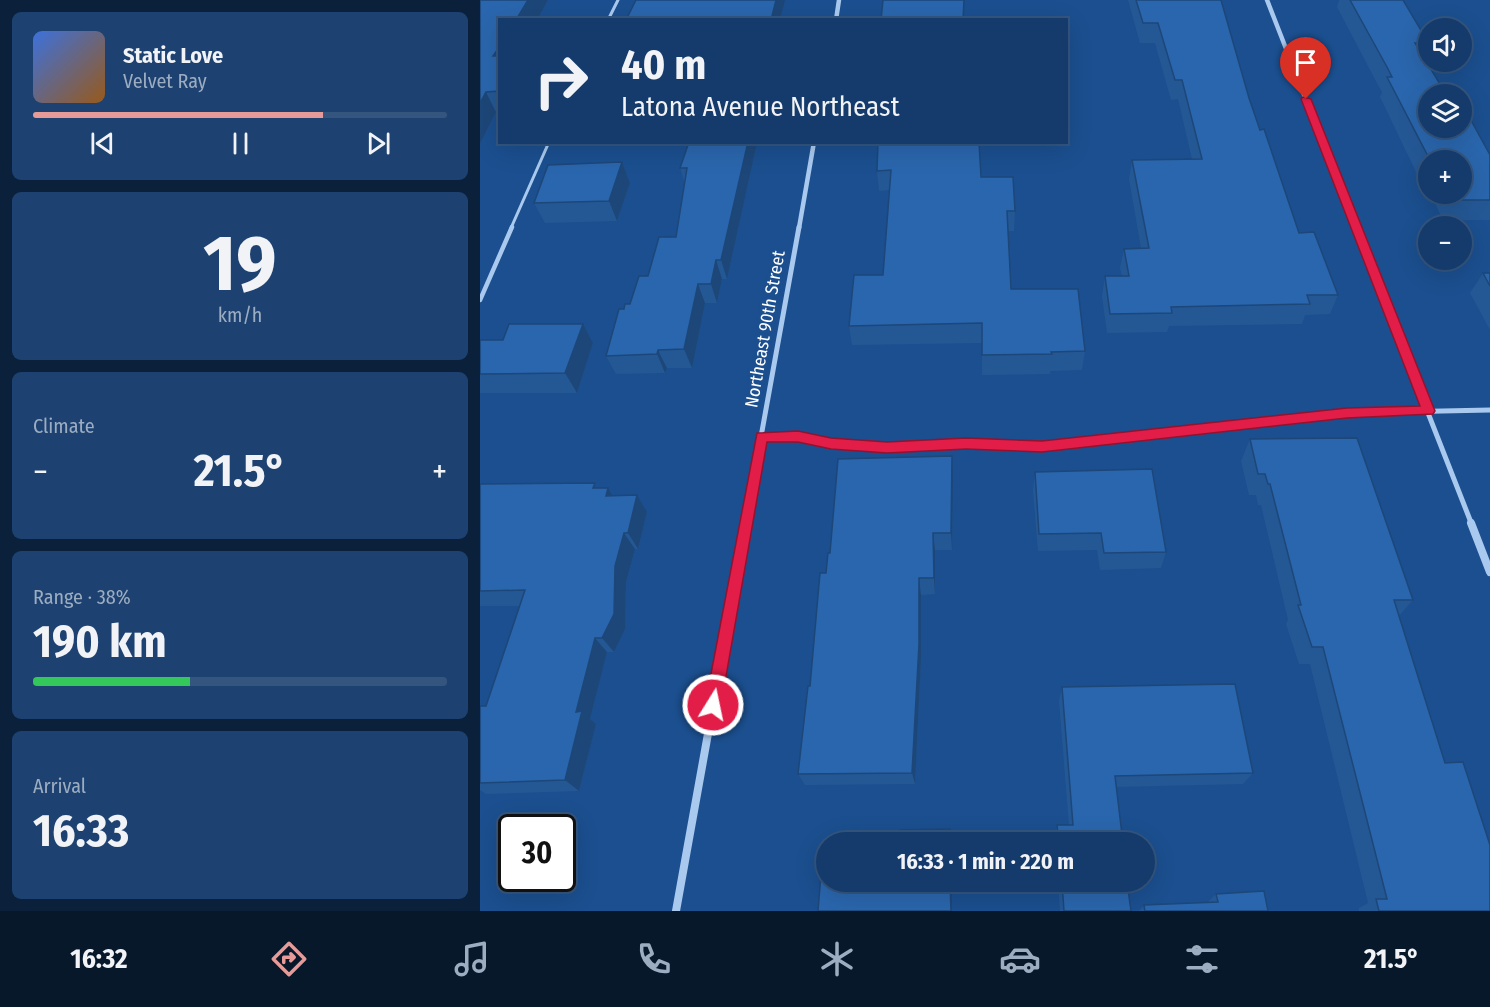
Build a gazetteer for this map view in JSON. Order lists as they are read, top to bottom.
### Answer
{
  "streets": {
    "street": ["Northeast 90th Street"]
  },
  "page": {
    "map_buttons": ["+", "−"],
    "turn": ["40 m", "Latona Avenue Northeast"],
    "song": ["Static Love", "Velvet Ray"],
    "tile": [
      ["19", "km/h"],
      "Climate",
      ["Range · 38%", "190 km"],
      ["Arrival", "16:33"]
    ],
    "heat": ["−", "21.5°", "+"],
    "limit": "30",
    "trip": "16:33 · 1 min · 220 m",
    "tabs": ["16:32", "21.5°"]
  }
}
